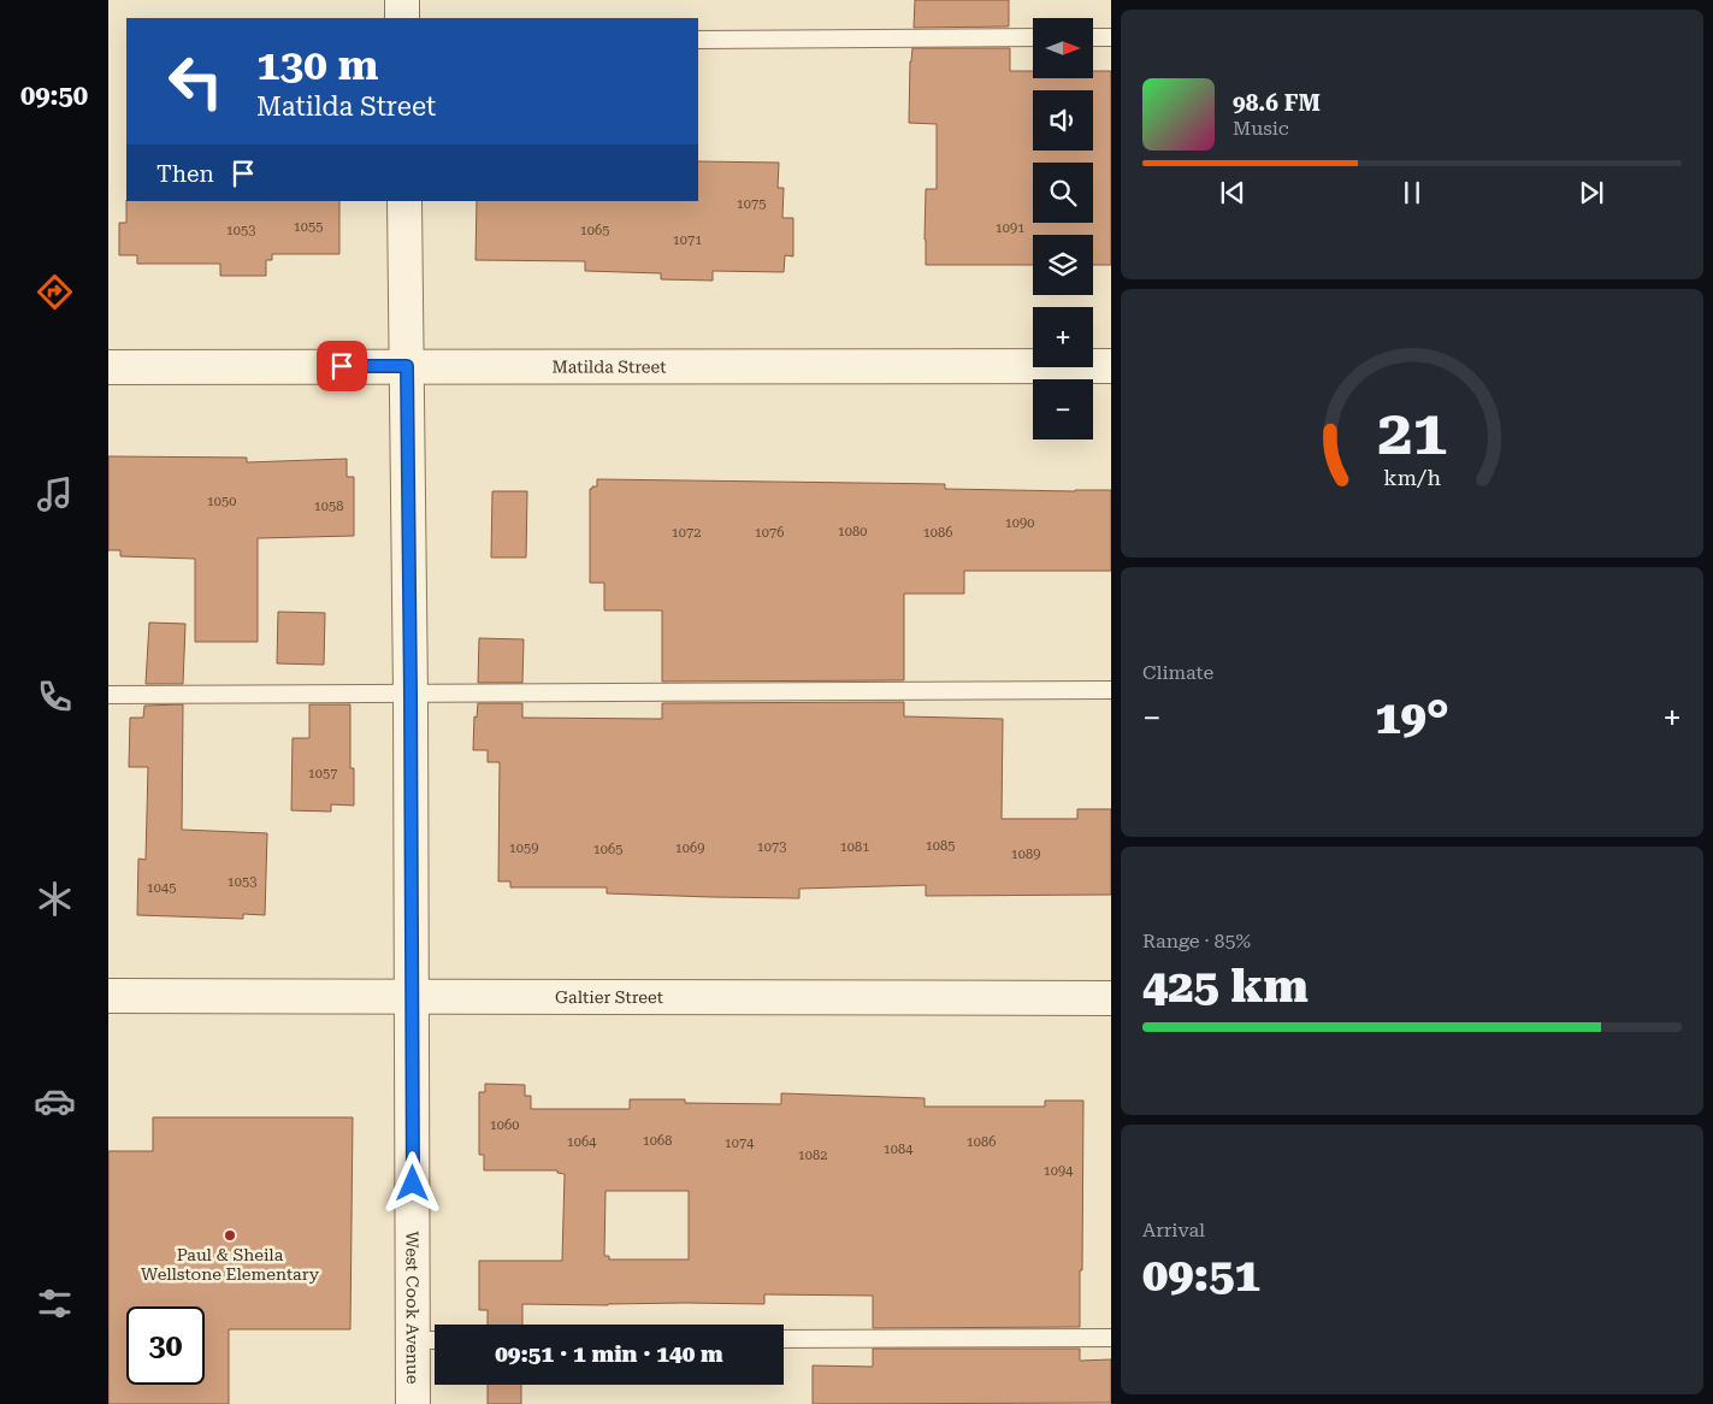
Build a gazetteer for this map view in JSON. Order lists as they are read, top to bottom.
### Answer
{
  "streets": {
    "street": ["Matilda Street", "Galtier Street", "West Cook Avenue"]
  },
  "crossings": [
    ["Matilda Street", "West Cook Avenue"],
    ["Galtier Street", "West Cook Avenue"]
  ],
  "places": ["Paul & Sheila Wellstone Elementary"],
  "house_numbers": [
    "1075",
    "1055",
    "1091",
    "1053",
    "1065",
    "1071",
    "1050",
    "1058",
    "1090",
    "1080",
    "1072",
    "1076",
    "1086",
    "1057",
    "1085",
    "1073",
    "1081",
    "1059",
    "1069",
    "1065",
    "1089",
    "1053",
    "1045",
    "1060",
    "1068",
    "1064",
    "1086",
    "1074",
    "1084",
    "1082",
    "1094"
  ],
  "north": "right",
  "page": {
    "tabs": "09:50",
    "map_buttons": ["+", "−"],
    "turn": ["130 m", "Matilda Street"],
    "song": ["98.6 FM", "Music"],
    "then": "Then",
    "tile": [
      "Climate",
      ["Range · 85%", "425 km"],
      ["Arrival", "09:51"]
    ],
    "heat": ["−", "19°", "+"],
    "limit": "30",
    "trip": "09:51 · 1 min · 140 m",
    "gauge": ["21", "km/h"]
  }
}
